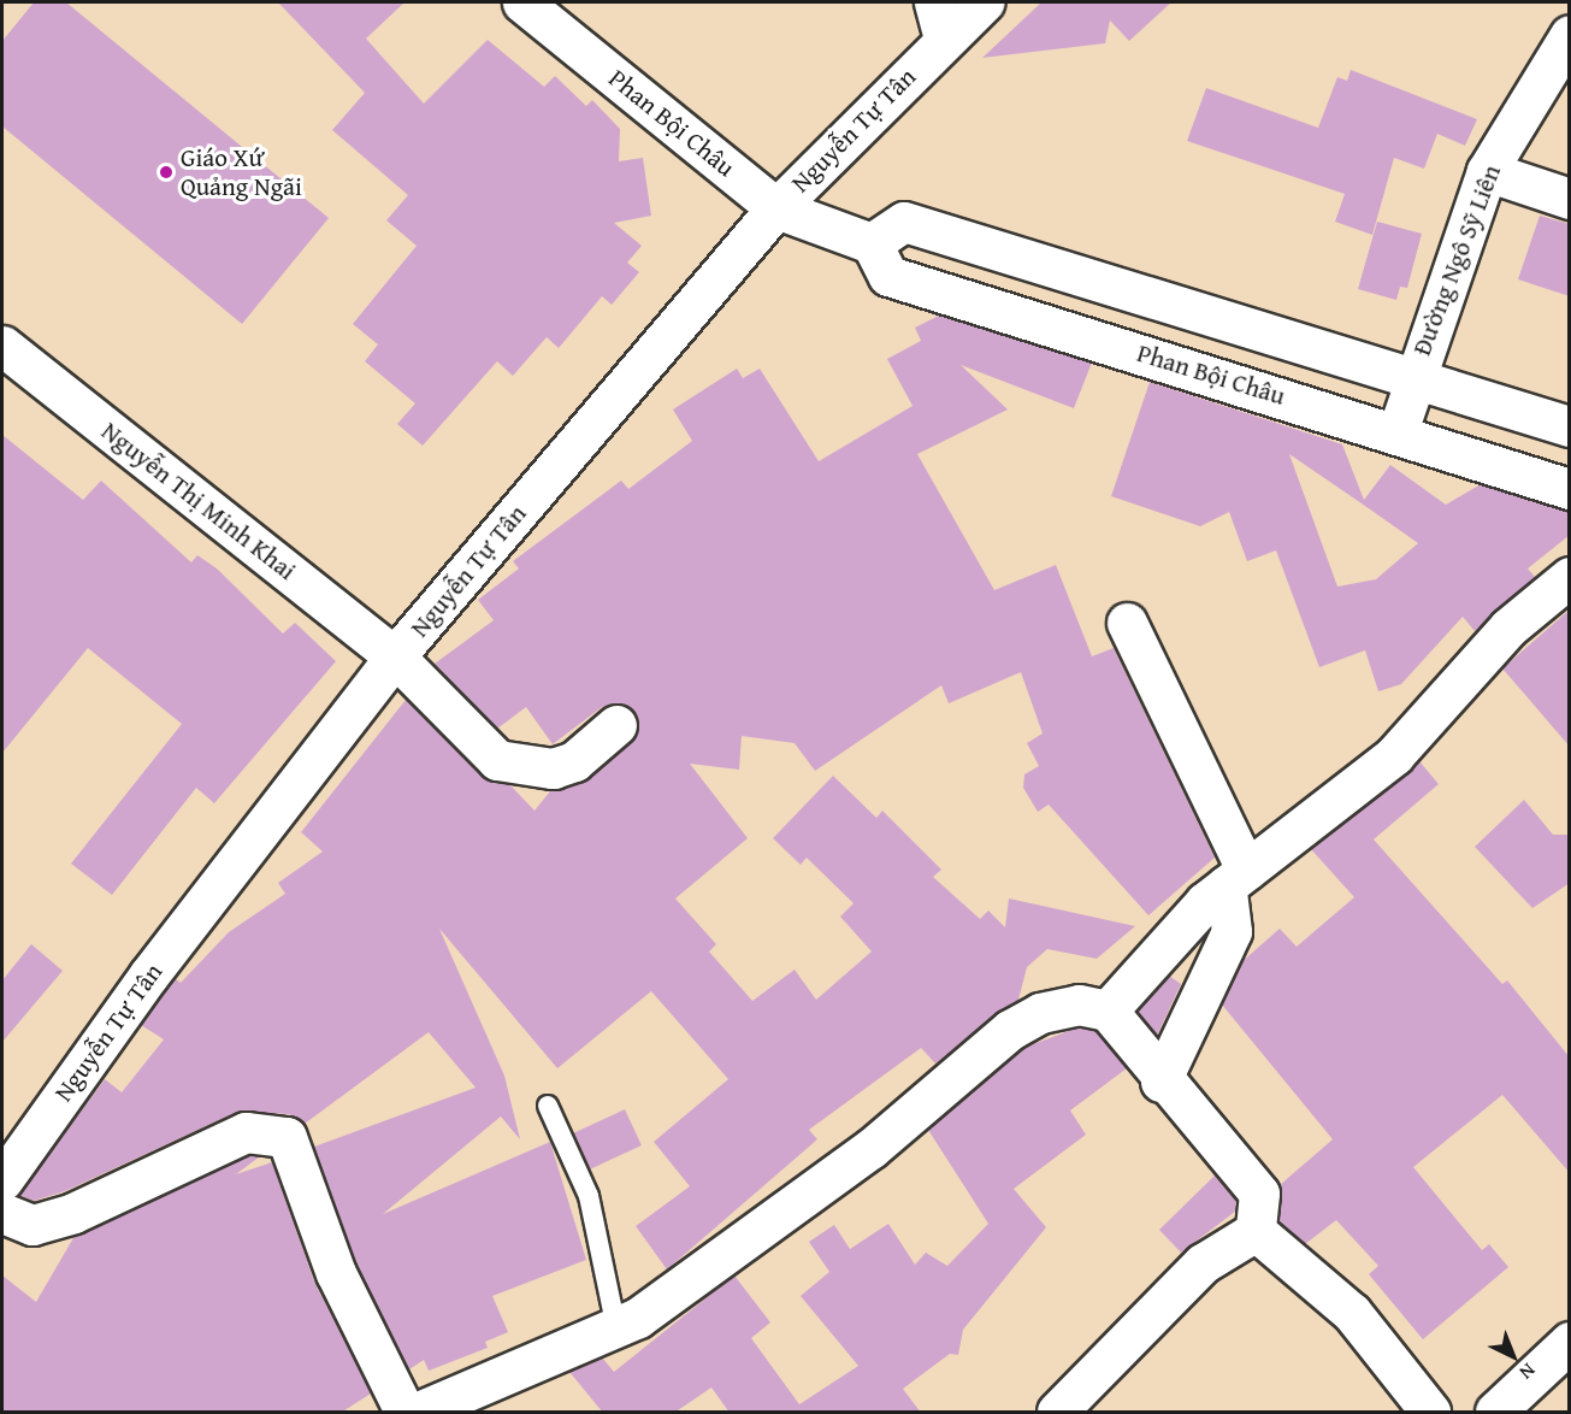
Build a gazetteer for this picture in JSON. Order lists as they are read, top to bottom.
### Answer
{
  "streets": {
    "street": [
      "Phan Bội Châu",
      "Nguyễn Tự Tân",
      "Đường Ngô Sỹ Liên",
      "Nguyễn Thị Minh Khai"
    ]
  },
  "crossings": [
    ["Phan Bội Châu", "Nguyễn Tự Tân"],
    ["Phan Bội Châu", "Đường Ngô Sỹ Liên"],
    ["Nguyễn Tự Tân", "Nguyễn Thị Minh Khai"]
  ],
  "places": ["Giáo Xứ Quảng Ngãi"],
  "north": "bottom right"
}
